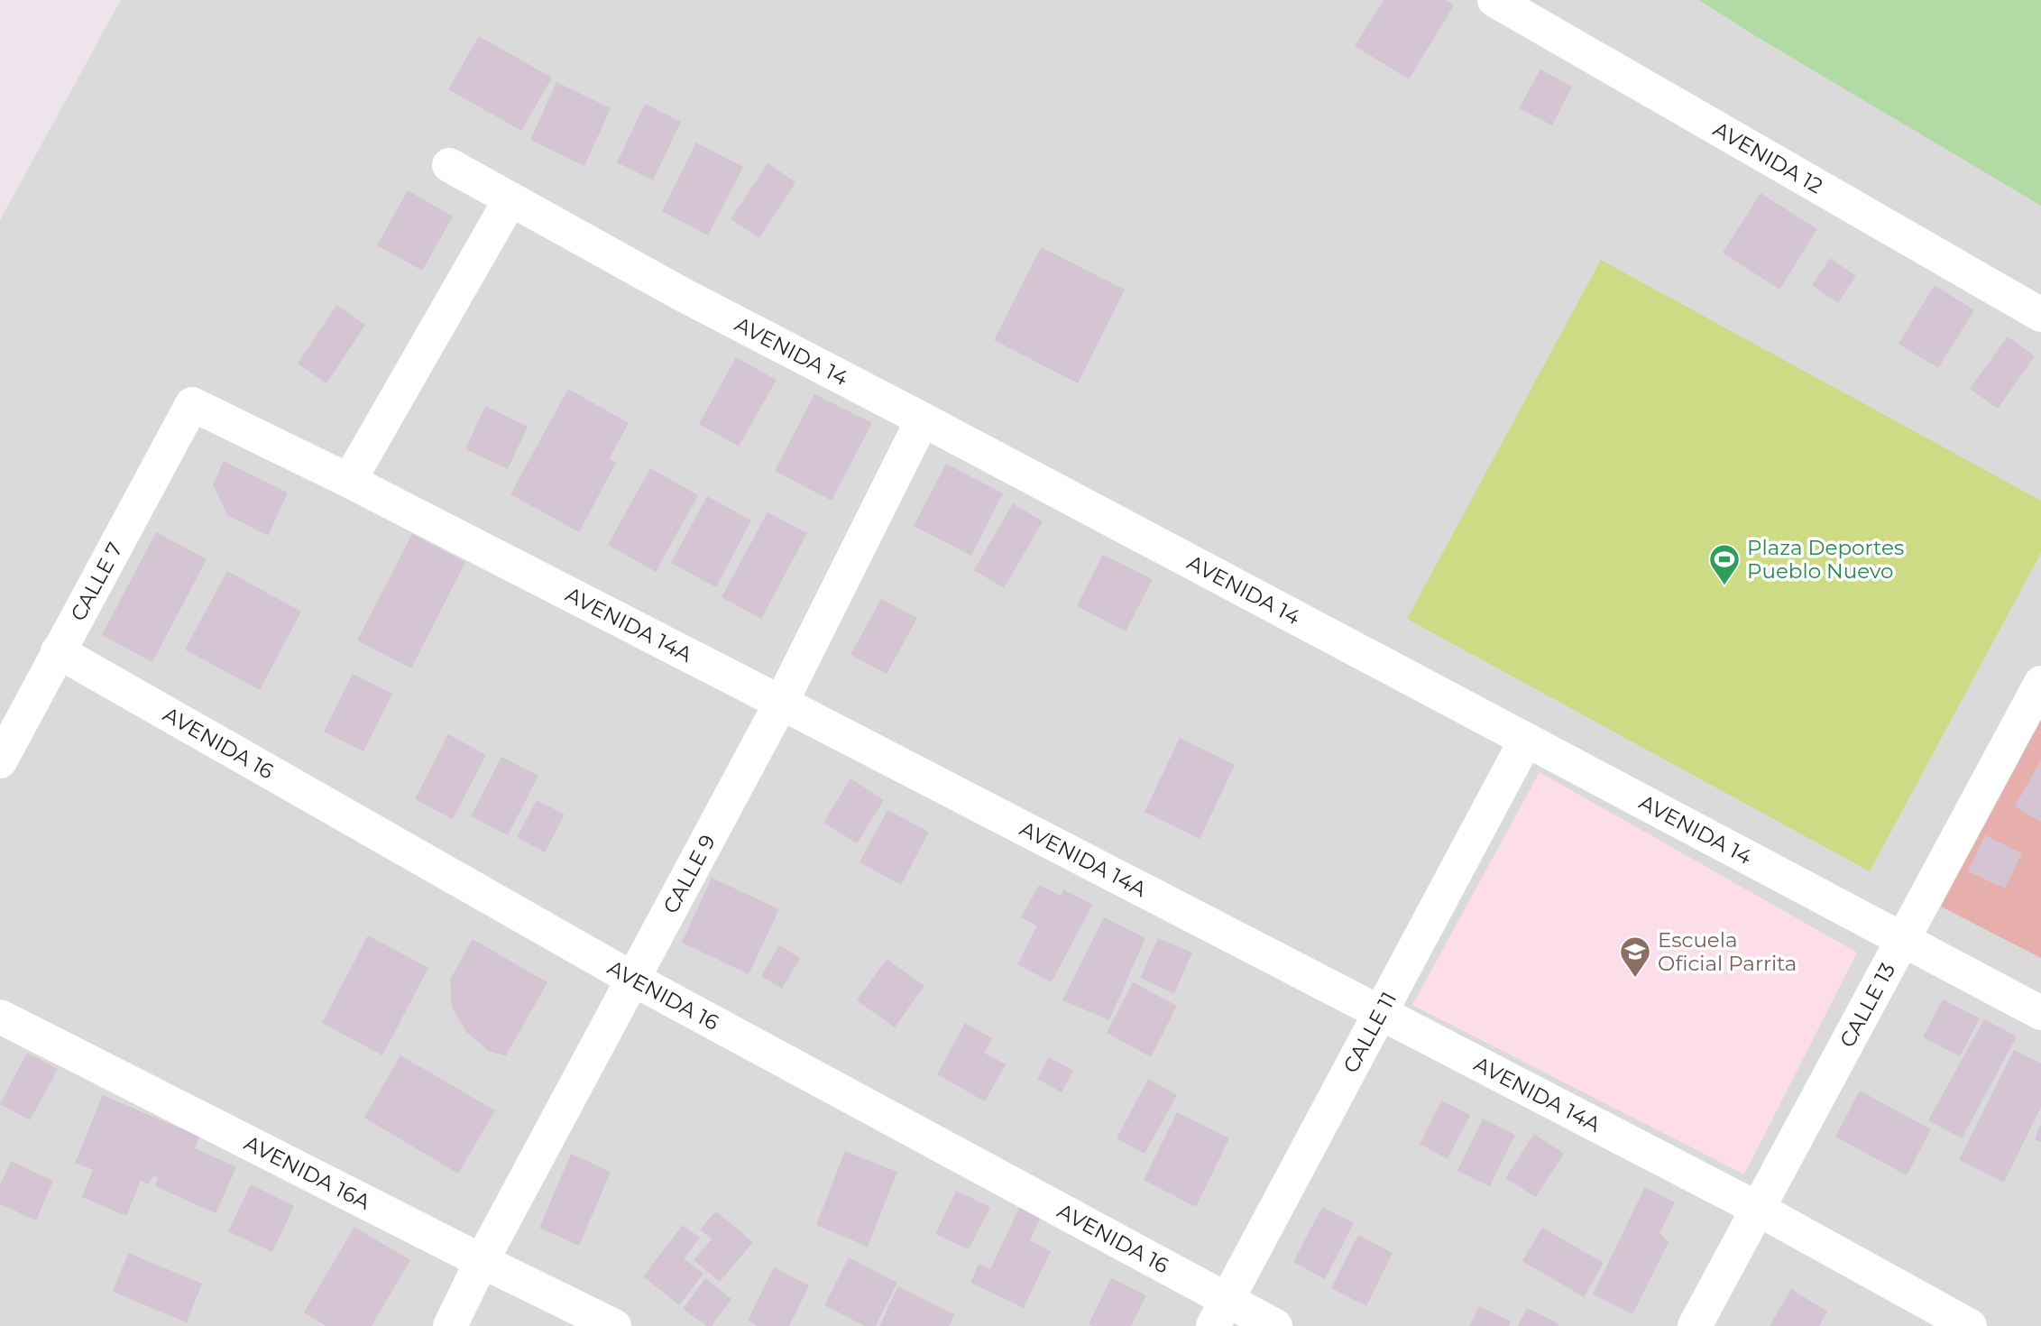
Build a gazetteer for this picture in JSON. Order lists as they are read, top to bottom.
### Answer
{
  "streets": {
    "street": [
      "AVENIDA 12",
      "AVENIDA 14",
      "CALLE 7",
      "AVENIDA 14A",
      "AVENIDA 16",
      "CALLE 9",
      "CALLE 13",
      "CALLE 11",
      "AVENIDA 16A"
    ]
  },
  "crossings": [
    ["AVENIDA 14", "CALLE 9"],
    ["AVENIDA 14", "CALLE 13"],
    ["AVENIDA 14", "CALLE 11"],
    ["CALLE 7", "AVENIDA 14A"],
    ["CALLE 7", "AVENIDA 16"],
    ["AVENIDA 14A", "CALLE 9"],
    ["AVENIDA 14A", "CALLE 13"],
    ["AVENIDA 14A", "CALLE 11"],
    ["AVENIDA 16", "CALLE 9"],
    ["AVENIDA 16", "CALLE 11"],
    ["CALLE 9", "AVENIDA 16A"]
  ],
  "places": {
    "sports": ["Plaza Deportes Pueblo Nuevo"],
    "school or university": ["Escuela Oficial Parrita"]
  }
}
